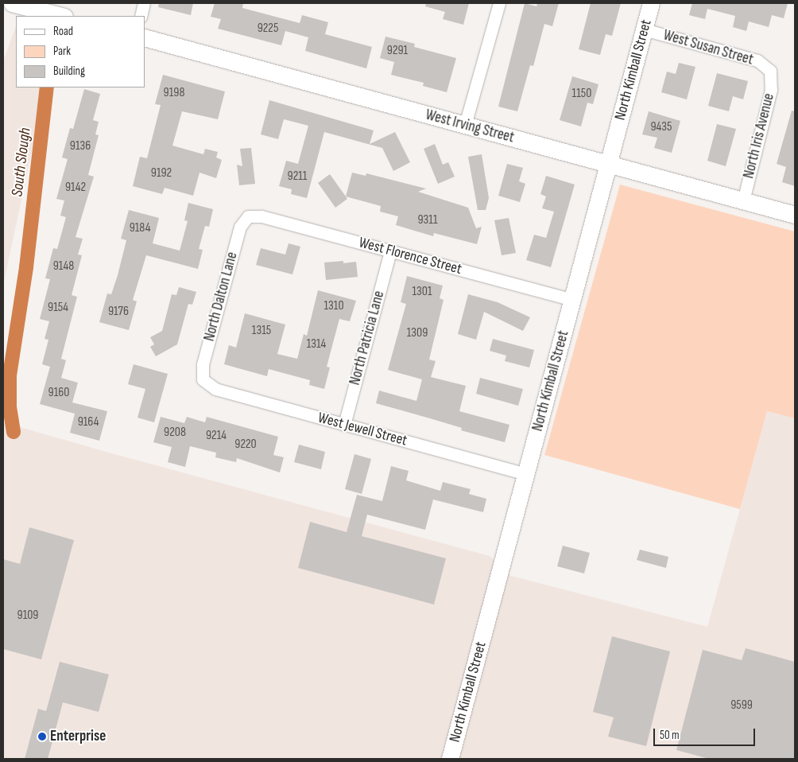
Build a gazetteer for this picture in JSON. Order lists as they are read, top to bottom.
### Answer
{
  "streets": {
    "street": [
      "West Susan Street",
      "North Kimball Street",
      "West Irving Street",
      "North Iris Avenue",
      "West Florence Street",
      "North Dalton Lane",
      "North Patricia Lane",
      "West Jewell Street"
    ]
  },
  "crossings": [
    ["West Susan Street", "North Kimball Street"],
    ["West Susan Street", "North Iris Avenue"],
    ["North Kimball Street", "West Irving Street"],
    ["North Kimball Street", "West Florence Street"],
    ["North Kimball Street", "West Jewell Street"],
    ["West Irving Street", "North Iris Avenue"],
    ["West Florence Street", "North Dalton Lane"],
    ["West Florence Street", "North Patricia Lane"],
    ["North Dalton Lane", "West Jewell Street"],
    ["North Patricia Lane", "West Jewell Street"]
  ],
  "water": ["South Slough"],
  "places": ["Enterprise"],
  "house_numbers": [
    "9225",
    "9291",
    "9198",
    "1150",
    "9435",
    "9136",
    "9192",
    "9211",
    "9142",
    "9311",
    "9184",
    "9148",
    "1301",
    "1310",
    "9154",
    "9176",
    "1315",
    "1309",
    "1314",
    "9160",
    "9164",
    "9208",
    "9214",
    "9220",
    "9109",
    "9599"
  ],
  "legend": ["Road", "Park", "Building"],
  "scale_bar": "50 m"
}
